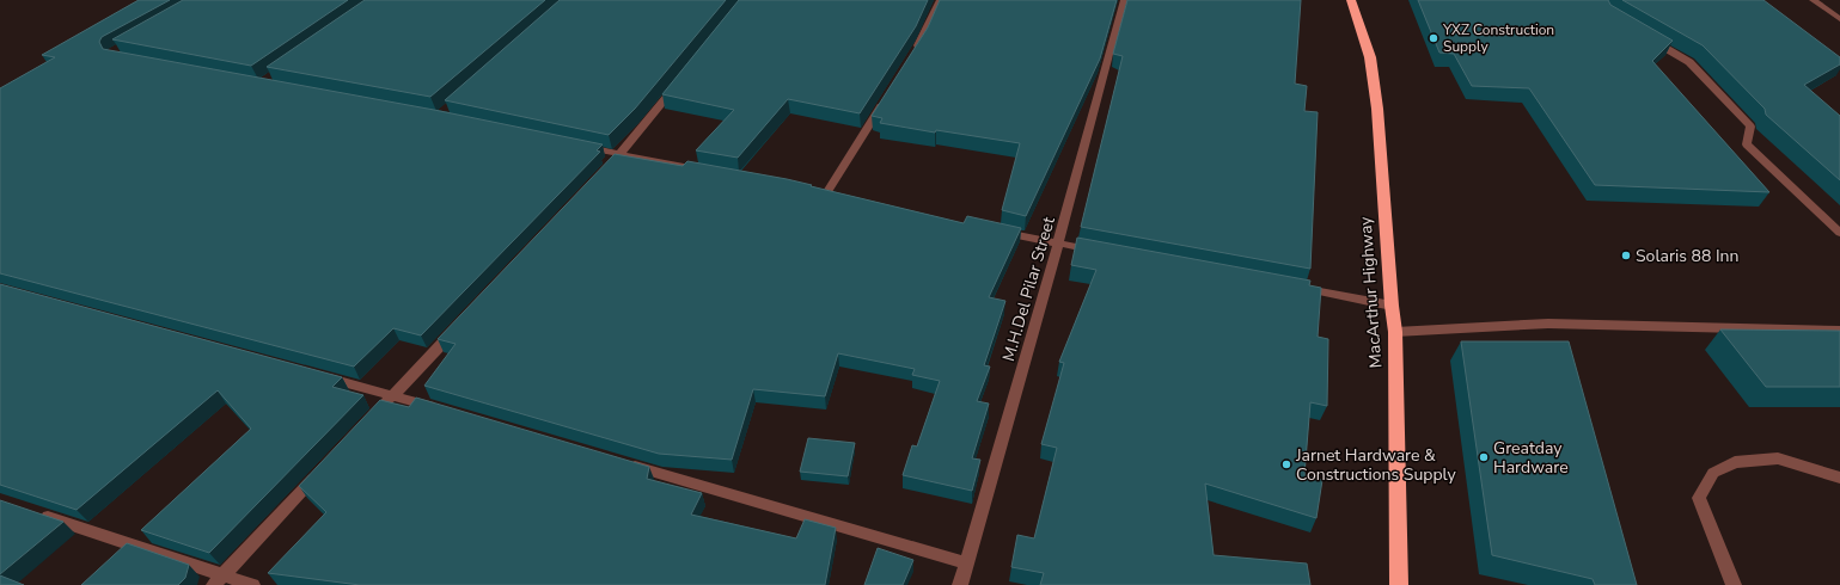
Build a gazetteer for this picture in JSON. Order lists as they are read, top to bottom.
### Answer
{
  "streets": {
    "highway": ["MacArthur Highway"],
    "street": ["M.H.Del Pilar Street"]
  },
  "places": [
    "YXZ Construction Supply",
    "Solaris 88 Inn",
    "Greatday Hardware",
    "Jarnet Hardware & Constructions Supply"
  ]
}
